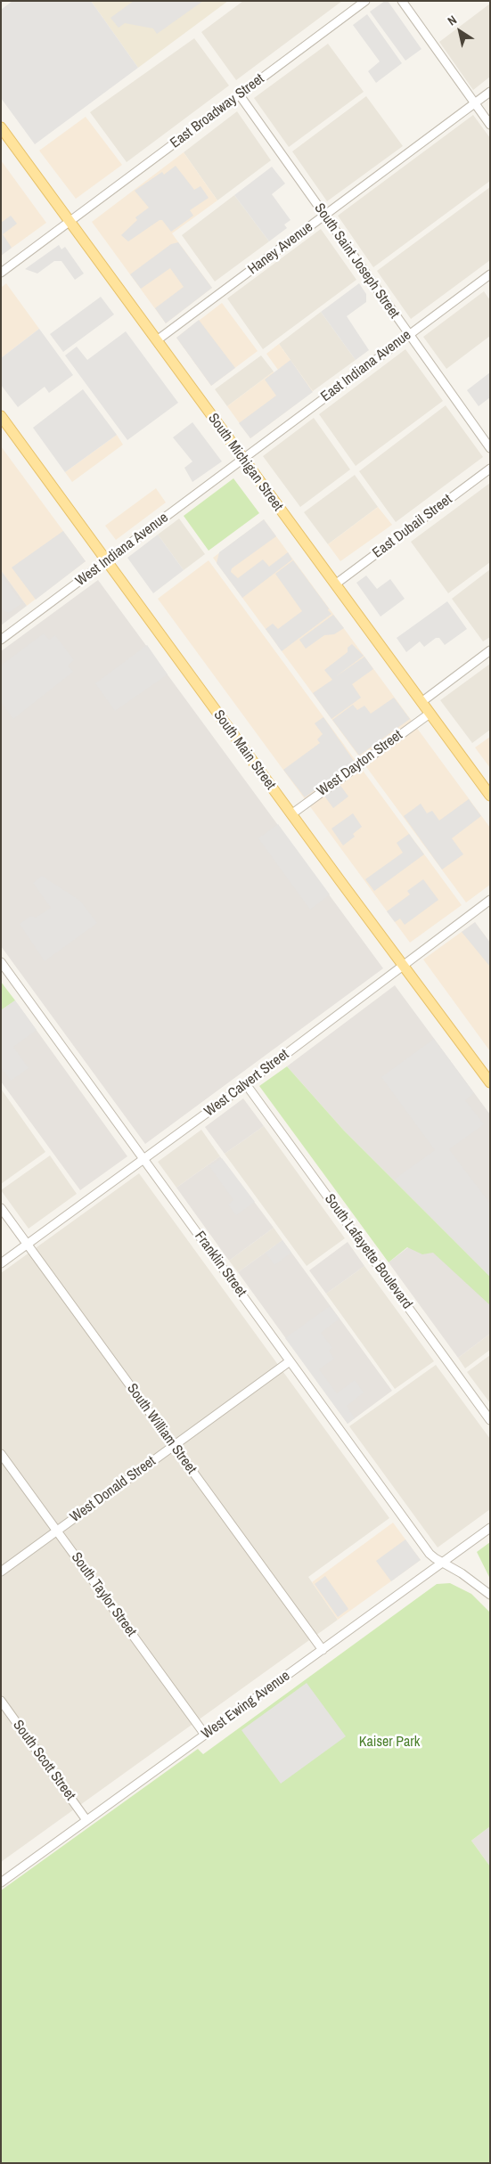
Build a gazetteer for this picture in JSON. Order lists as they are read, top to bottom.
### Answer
{
  "streets": {
    "main road": ["South Michigan Street", "South Main Street"],
    "street": [
      "East Broadway Street",
      "Haney Avenue",
      "South Saint Joseph Street",
      "East Indiana Avenue",
      "East Dubail Street",
      "West Indiana Avenue",
      "West Dayton Street",
      "West Calvert Street",
      "South Lafayette Boulevard",
      "Franklin Street",
      "South William Street",
      "West Donald Street",
      "South Taylor Street",
      "West Ewing Avenue",
      "South Scott Street"
    ]
  },
  "crossings": [
    ["East Broadway Street", "South Saint Joseph Street"],
    ["East Broadway Street", "South Michigan Street"],
    ["Haney Avenue", "South Saint Joseph Street"],
    ["Haney Avenue", "South Michigan Street"],
    ["South Saint Joseph Street", "East Indiana Avenue"],
    ["East Indiana Avenue", "South Michigan Street"],
    ["East Indiana Avenue", "West Indiana Avenue"],
    ["South Michigan Street", "East Dubail Street"],
    ["South Michigan Street", "West Indiana Avenue"],
    ["South Michigan Street", "West Dayton Street"],
    ["West Indiana Avenue", "South Main Street"],
    ["South Main Street", "West Dayton Street"],
    ["South Main Street", "West Calvert Street"],
    ["West Calvert Street", "South Lafayette Boulevard"],
    ["West Calvert Street", "Franklin Street"],
    ["West Calvert Street", "South William Street"],
    ["Franklin Street", "West Donald Street"],
    ["Franklin Street", "West Ewing Avenue"],
    ["South William Street", "West Donald Street"],
    ["South William Street", "West Ewing Avenue"],
    ["West Donald Street", "South Taylor Street"],
    ["South Taylor Street", "West Ewing Avenue"],
    ["West Ewing Avenue", "South Scott Street"]
  ],
  "parks": ["Kaiser Park"],
  "north": "top left"
}
